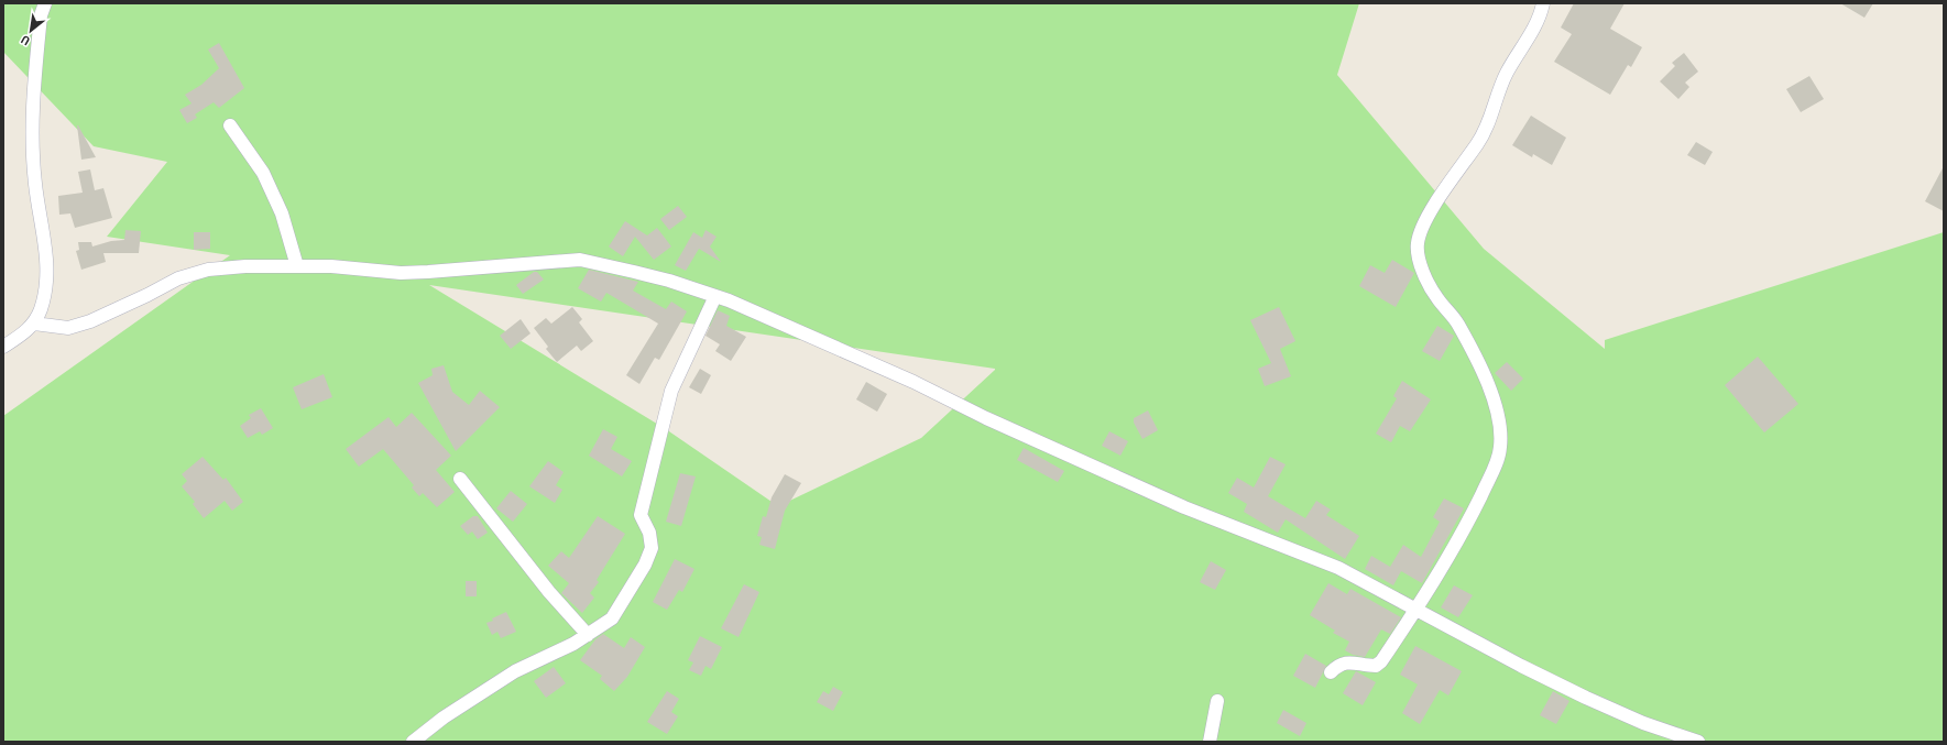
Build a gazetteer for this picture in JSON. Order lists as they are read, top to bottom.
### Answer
{
  "north": "bottom left"
}
